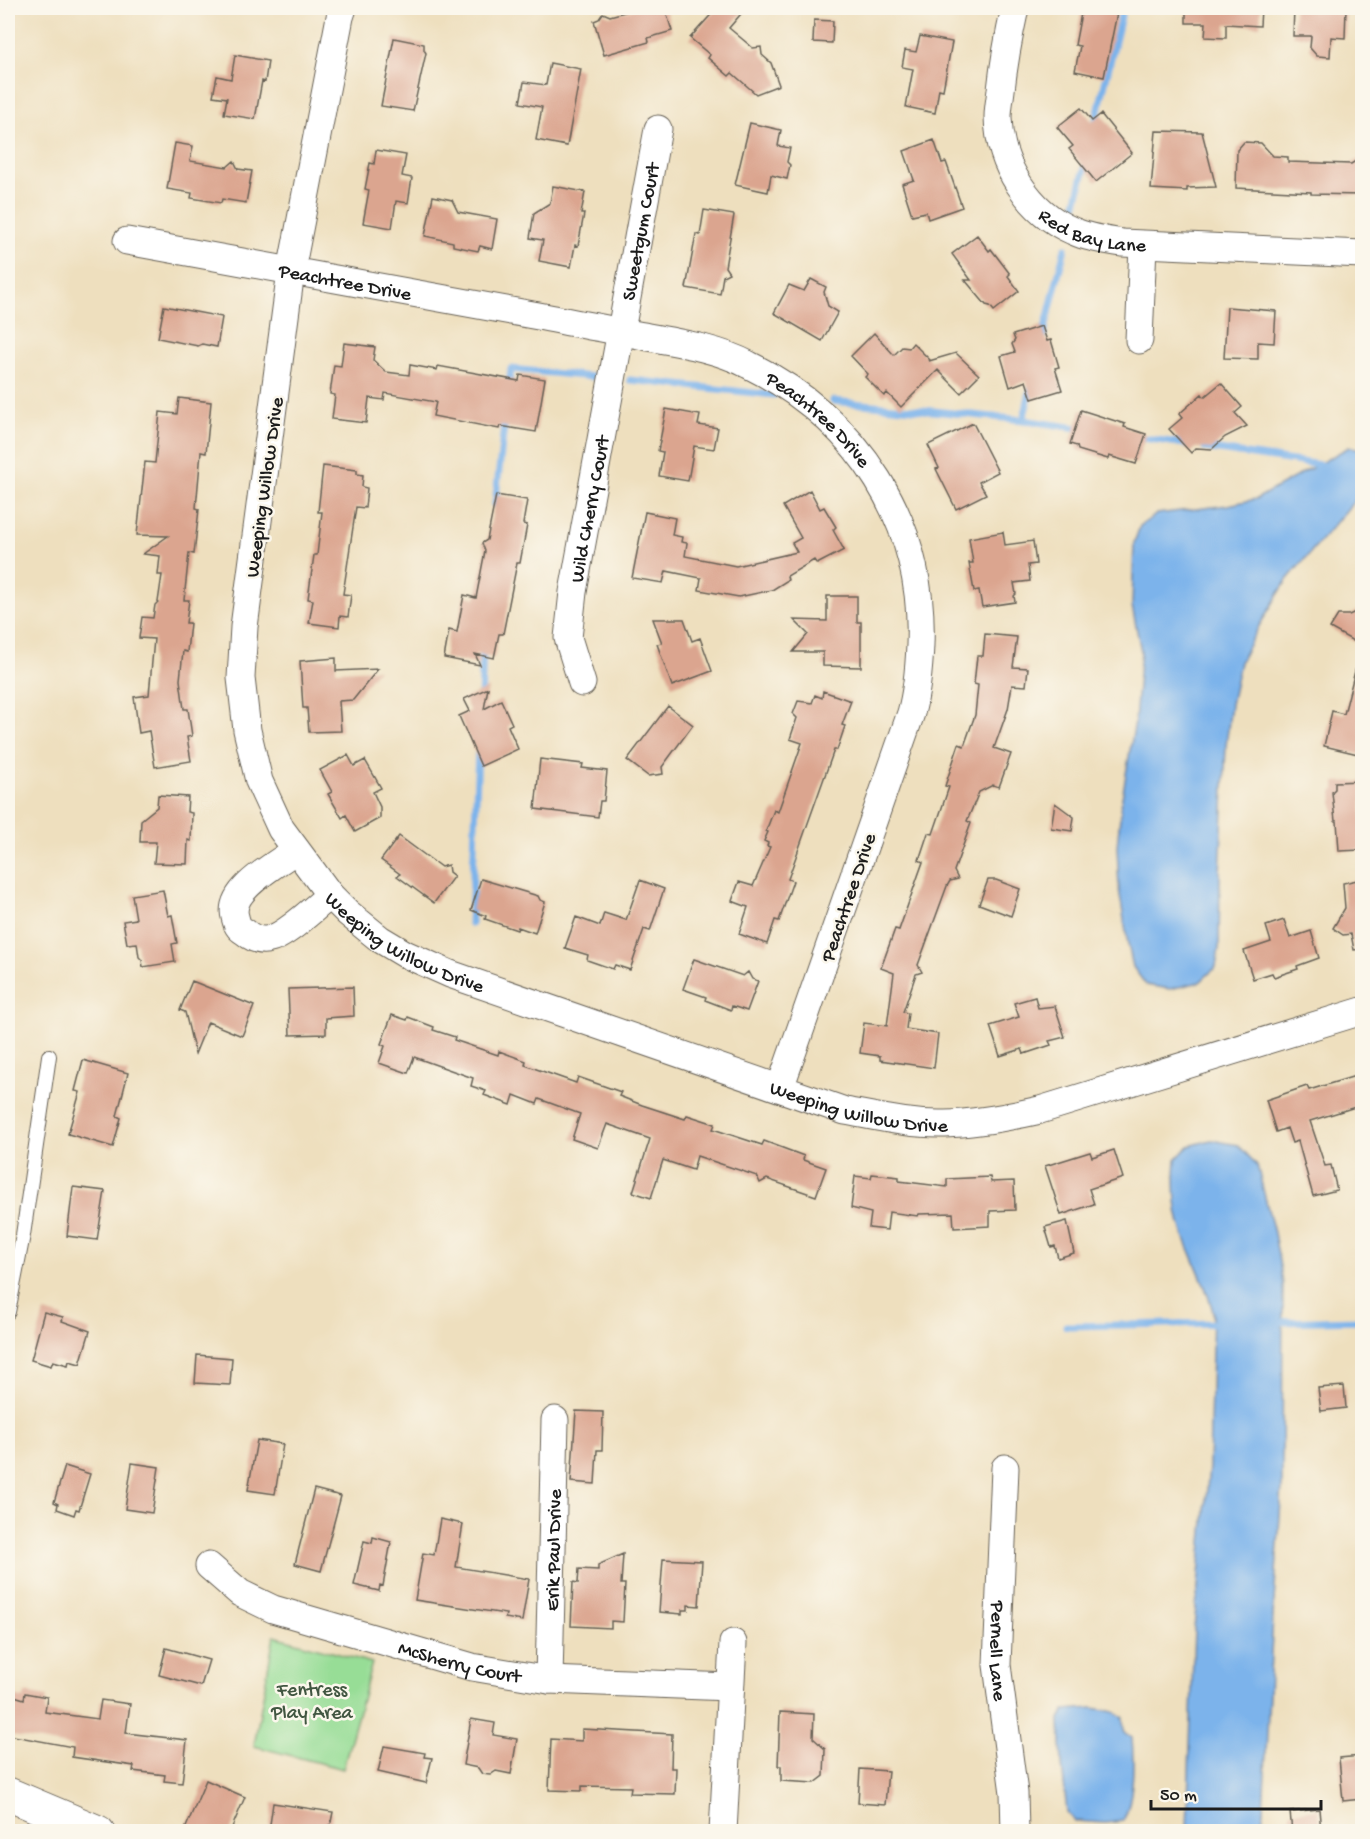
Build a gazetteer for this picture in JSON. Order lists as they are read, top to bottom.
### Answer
{
  "streets": {
    "street": [
      "Red Bay Lane",
      "Sweetgum Court",
      "Peachtree Drive",
      "Weeping Willow Drive",
      "Wild Cherry Court",
      "Erik Paul Drive",
      "Pernell Lane",
      "McSherry Court"
    ]
  },
  "crossings": [
    ["Sweetgum Court", "Peachtree Drive"],
    ["Sweetgum Court", "Wild Cherry Court"],
    ["Peachtree Drive", "Weeping Willow Drive"],
    ["Peachtree Drive", "Wild Cherry Court"],
    ["Erik Paul Drive", "McSherry Court"]
  ],
  "parks": ["Fentress Play Area"],
  "scale_bar": "50 m"
}
